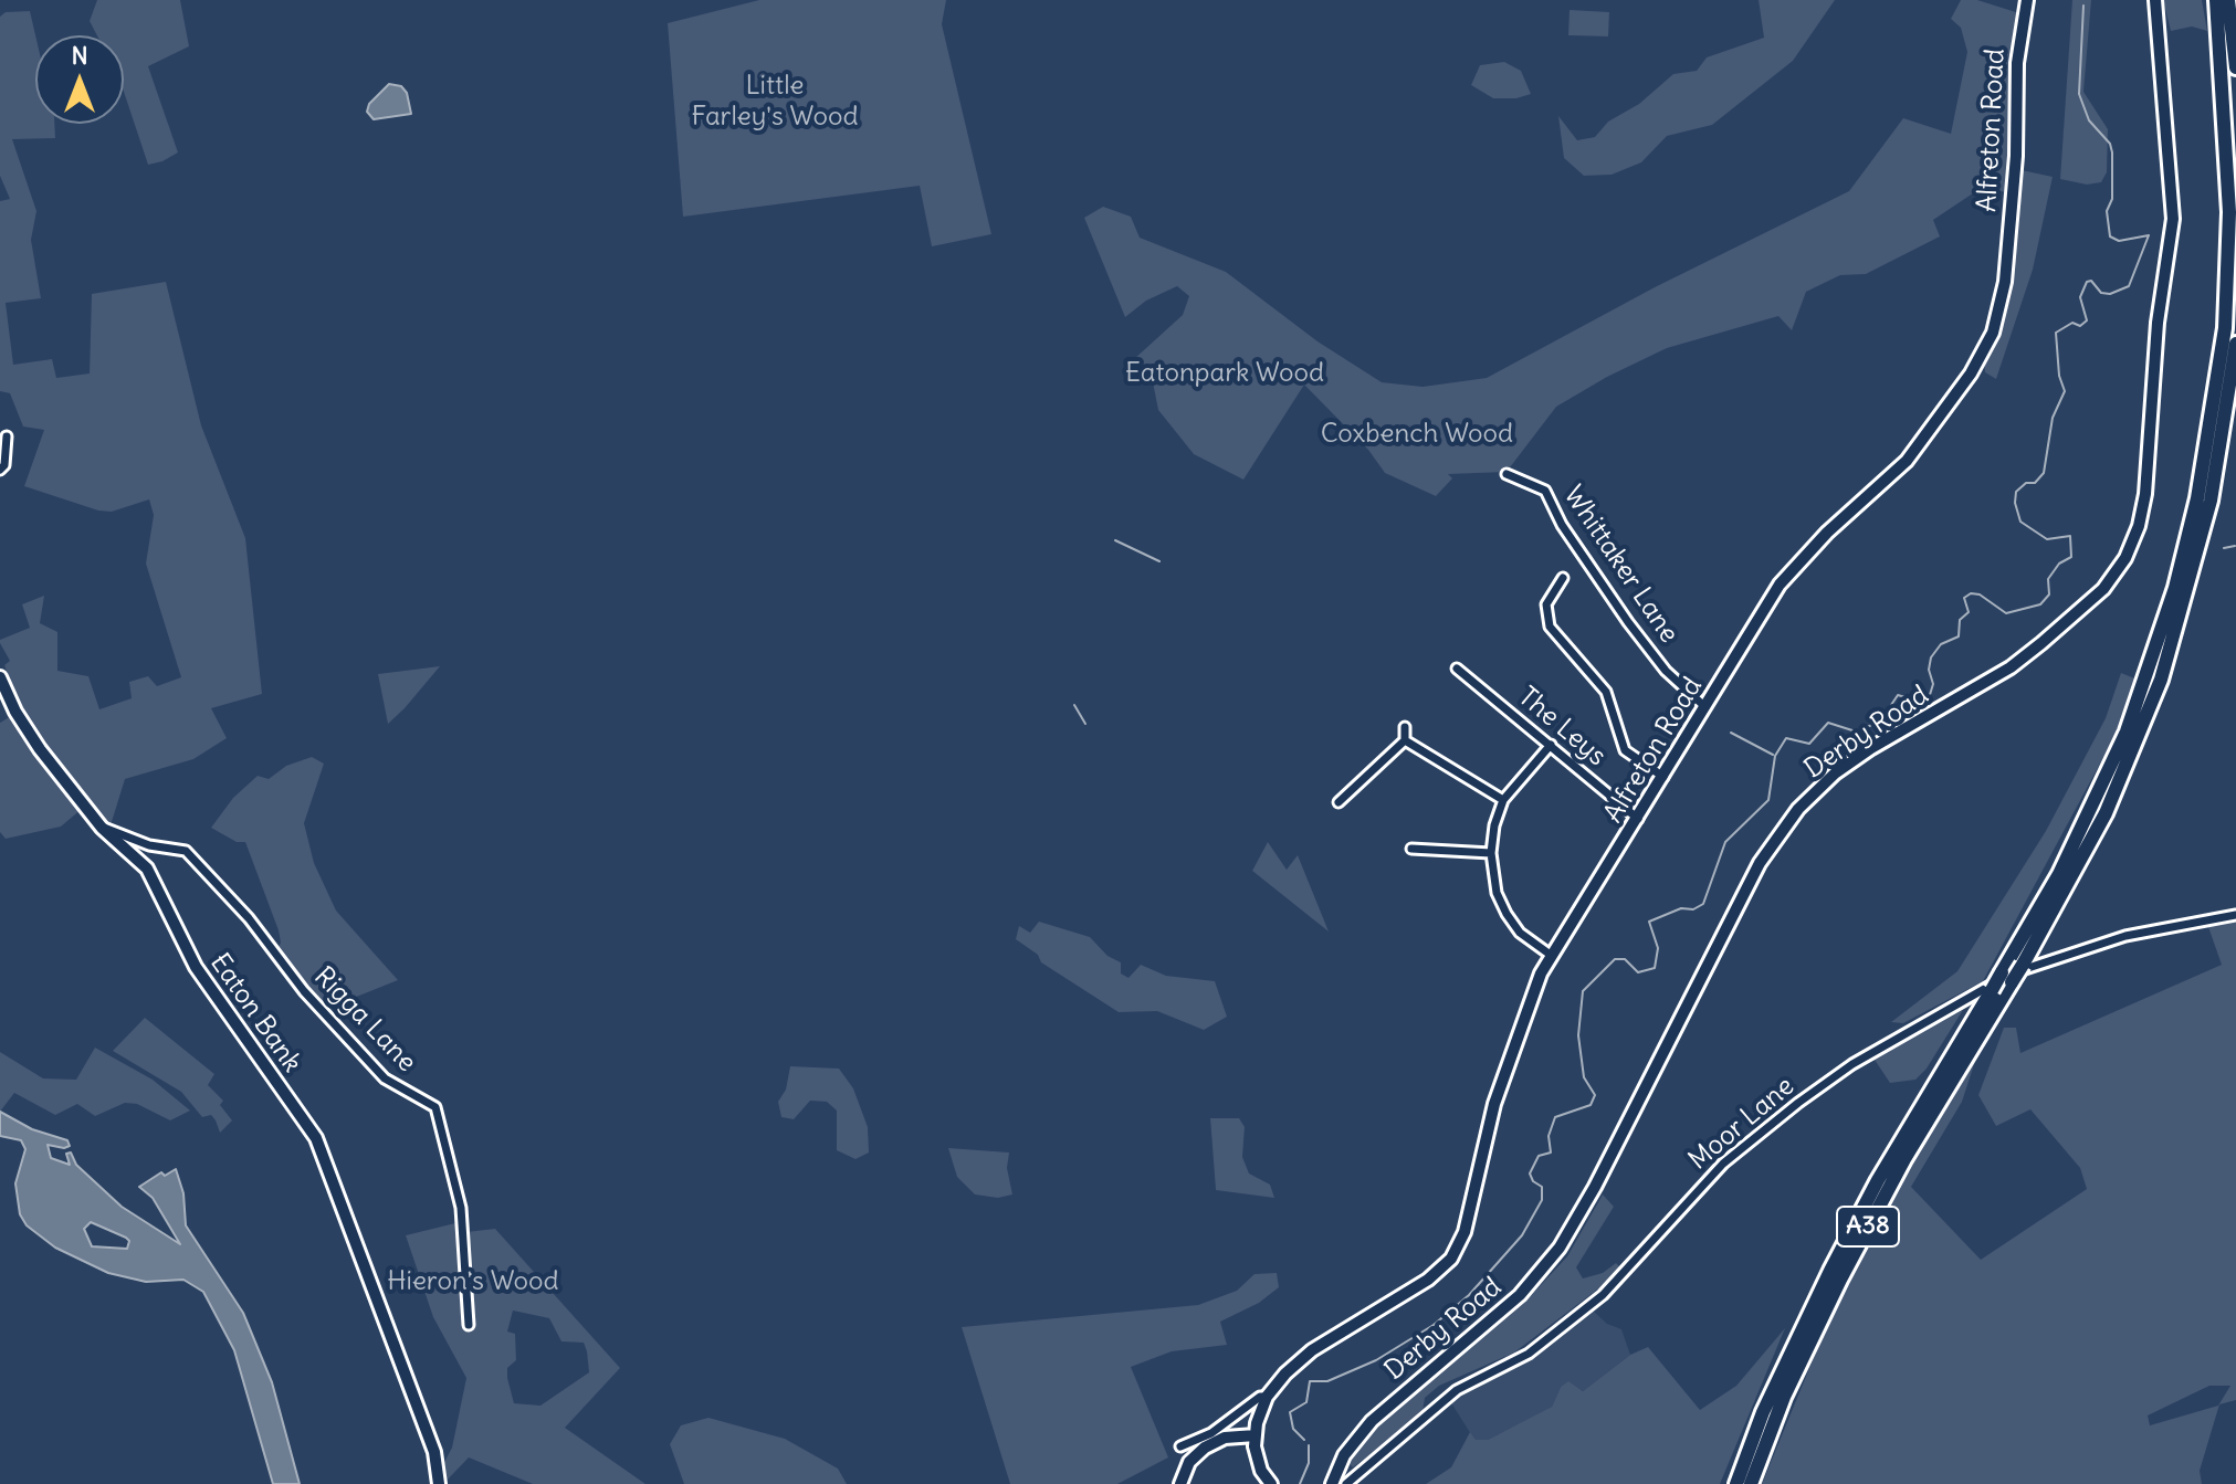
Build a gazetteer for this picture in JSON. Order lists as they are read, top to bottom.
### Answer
{
  "streets": {
    "highway": ["A38"],
    "street": [
      "Alfreton Road",
      "Whittaker Lane",
      "The Leys",
      "Derby Road",
      "Eaton Bank",
      "Rigga Lane",
      "Moor Lane"
    ]
  },
  "crossings": [
    ["Alfreton Road", "Whittaker Lane"],
    ["Alfreton Road", "The Leys"],
    ["Eaton Bank", "Rigga Lane"]
  ],
  "parks": [
    "Little Farley's Wood",
    "Eatonpark Wood",
    "Coxbench Wood",
    "Hieron's Wood"
  ],
  "north": "top"
}
